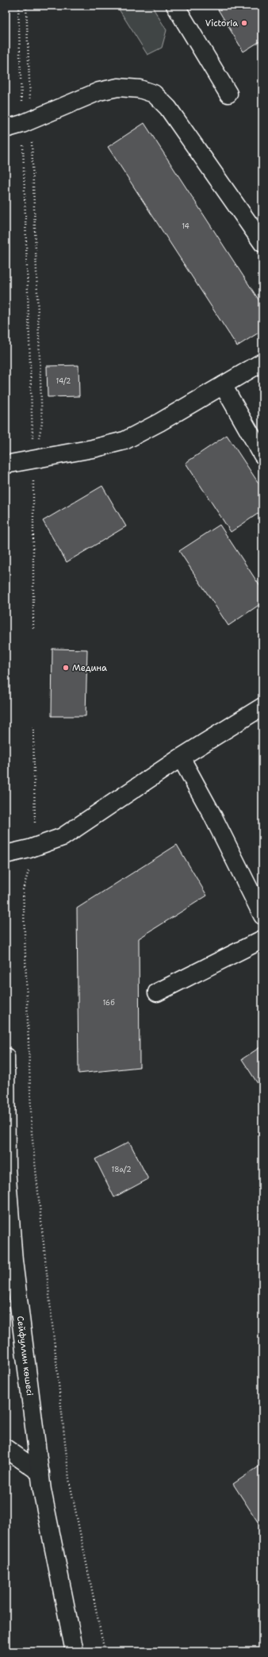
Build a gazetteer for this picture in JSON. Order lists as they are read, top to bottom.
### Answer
{
  "streets": {
    "main road": ["Сейфуллин көшесі"]
  },
  "places": ["Victoria", "Медина"],
  "house_numbers": [
    "14",
    "14/2",
    "16б",
    "18а/2"
  ]
}
